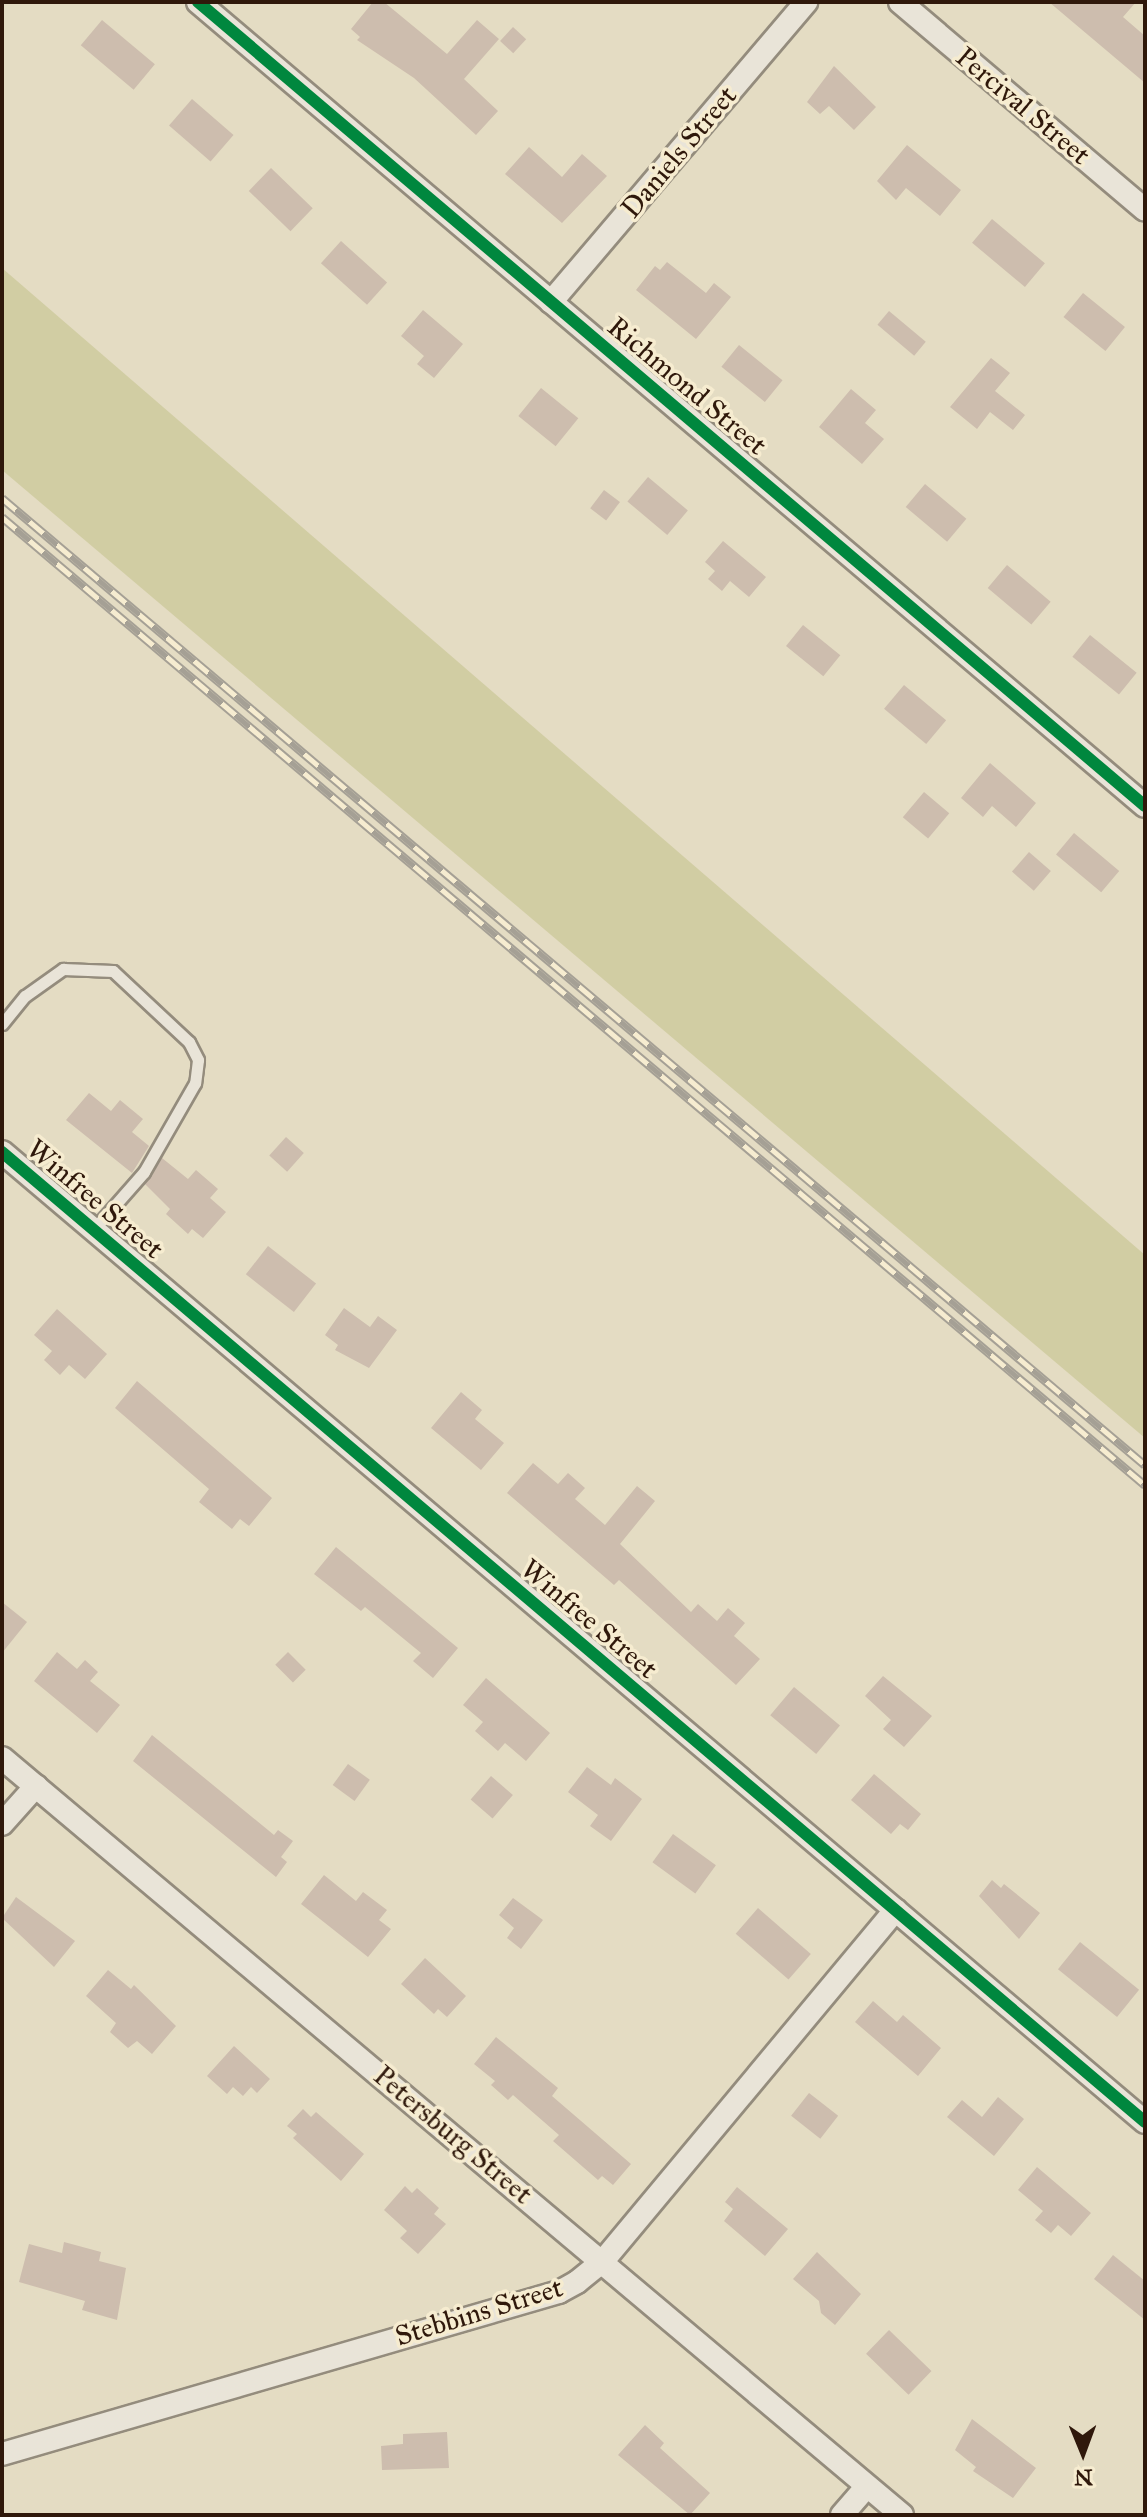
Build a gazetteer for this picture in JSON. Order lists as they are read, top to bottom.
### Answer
{
  "streets": {
    "street": [
      "Percival Street",
      "Daniels Street",
      "Richmond Street",
      "Winfree Street",
      "Petersburg Street",
      "Stebbins Street"
    ]
  },
  "crossings": [
    ["Daniels Street", "Richmond Street"],
    ["Winfree Street", "Stebbins Street"],
    ["Petersburg Street", "Stebbins Street"]
  ],
  "north": "bottom"
}
